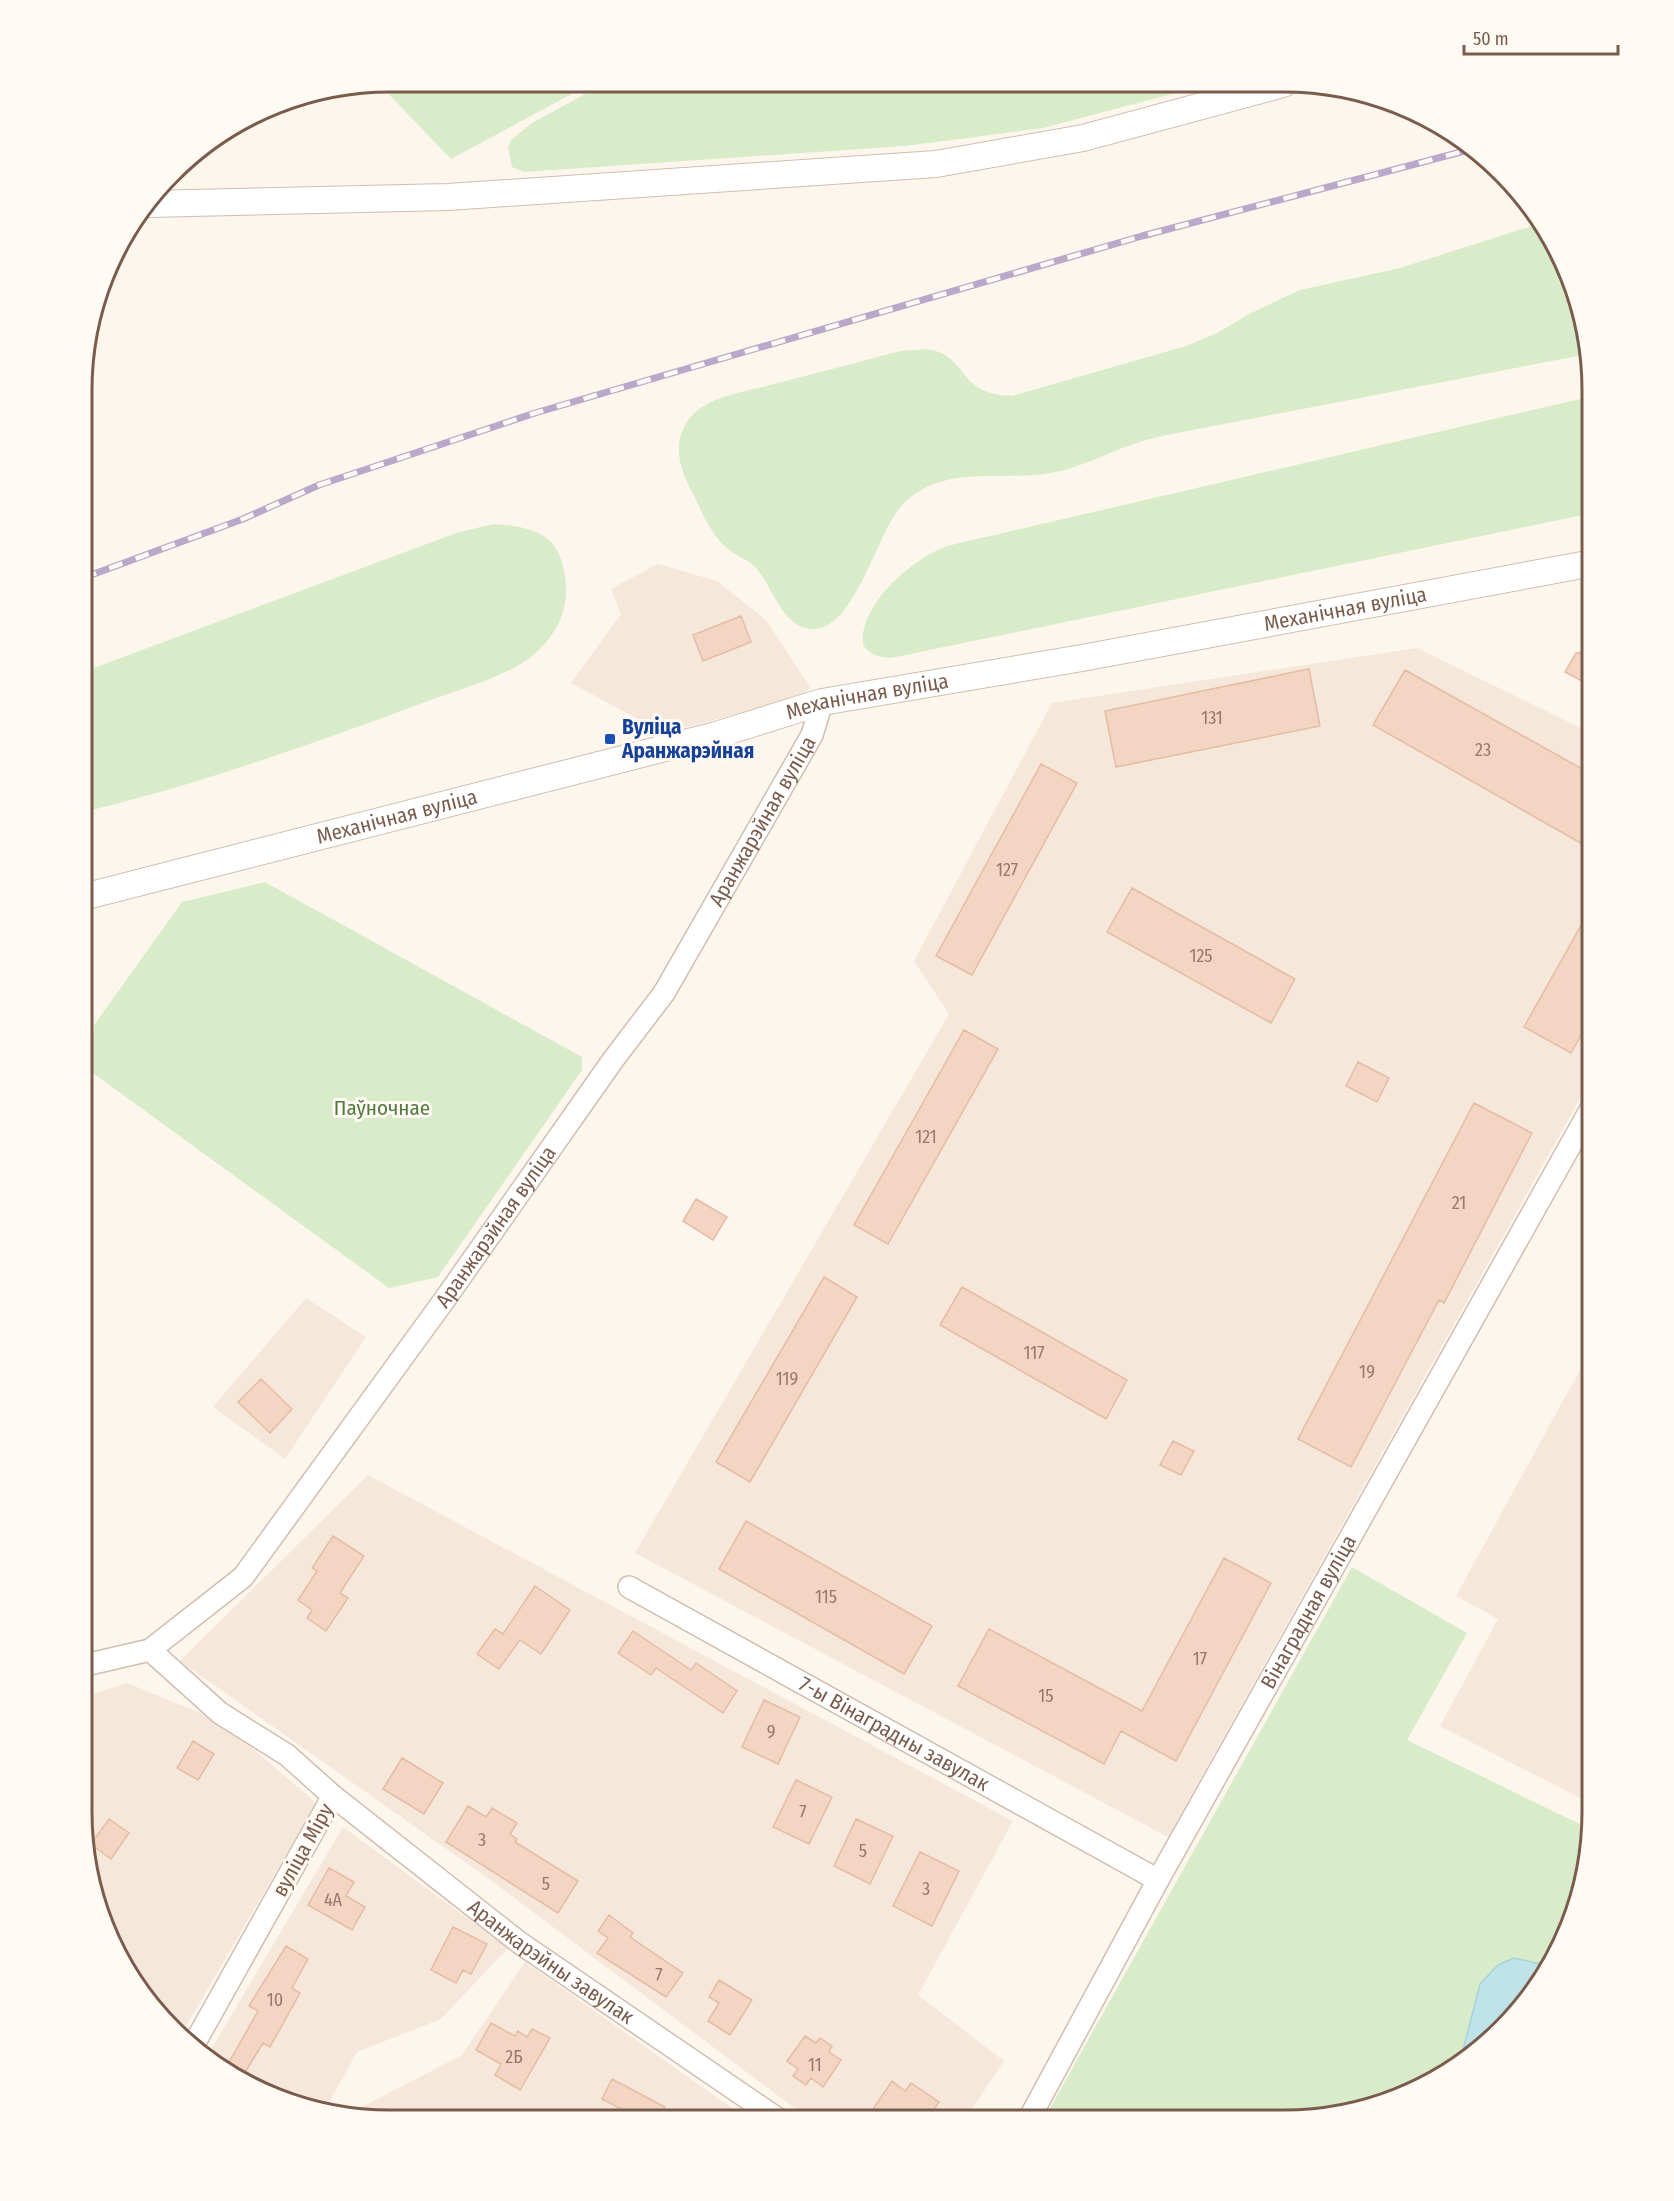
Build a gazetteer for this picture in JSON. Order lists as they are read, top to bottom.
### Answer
{
  "streets": {
    "street": [
      "Механічная вуліца",
      "Аранжарэйная вуліца",
      "Вінаградная вуліца",
      "7-ы Вінаградны завулак",
      "вуліца Міру",
      "Аранжарэйны завулак"
    ]
  },
  "crossings": [
    ["Механічная вуліца", "Аранжарэйная вуліца"],
    ["Аранжарэйная вуліца", "вуліца Міру"],
    ["Вінаградная вуліца", "7-ы Вінаградны завулак"],
    ["вуліца Міру", "Аранжарэйны завулак"]
  ],
  "parks": ["Паўночнае"],
  "places": {
    "transit": ["Вуліца Аранжарэйная"]
  },
  "house_numbers": [
    "131",
    "23",
    "127",
    "125",
    "121",
    "21",
    "117",
    "19",
    "119",
    "115",
    "17",
    "15",
    "9",
    "7",
    "3",
    "5",
    "5",
    "3",
    "4А",
    "7",
    "10",
    "2Б",
    "11"
  ],
  "scale_bar": "50 m"
}
